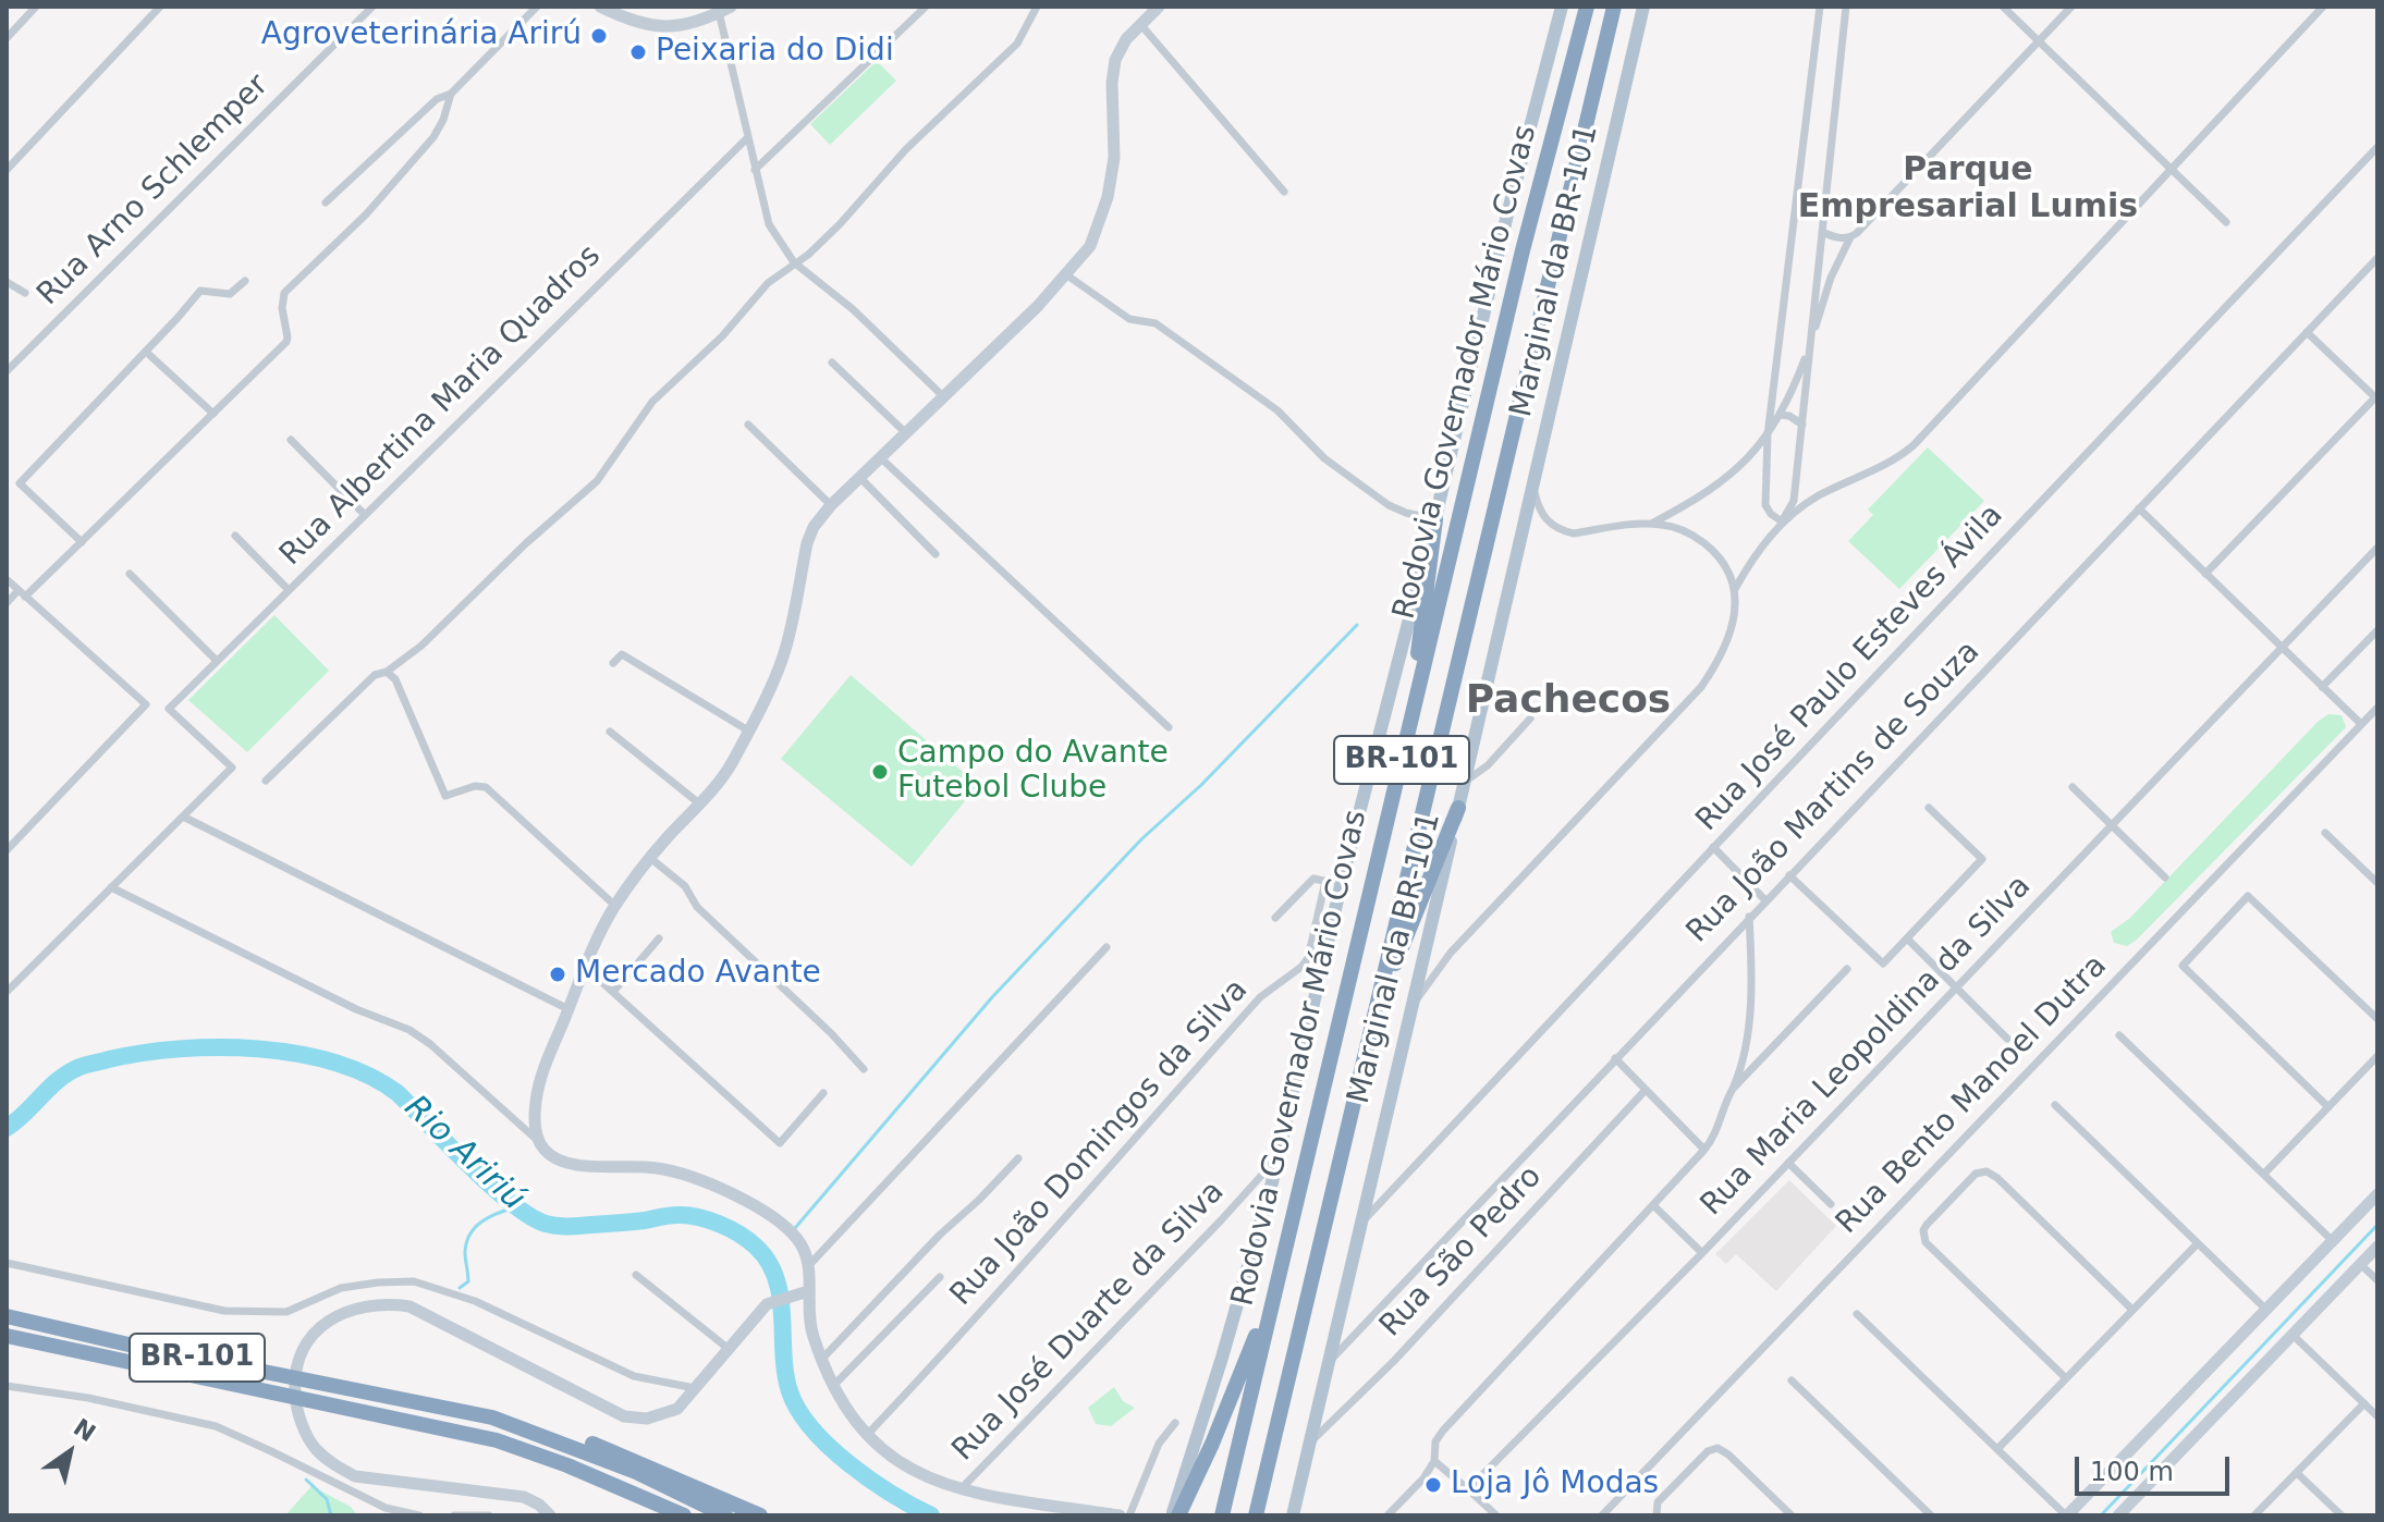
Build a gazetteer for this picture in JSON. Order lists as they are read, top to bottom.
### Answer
{
  "streets": {
    "highway": ["Rodovia Governador Mário Covas", "BR-101"],
    "main road": ["Marginal da BR-101"],
    "street": [
      "Rua Arno Schlemper",
      "Rua Albertina Maria Quadros",
      "Rua José Paulo Esteves Ávila",
      "Rua João Martins de Souza",
      "Rua Maria Leopoldina da Silva",
      "Rua Bento Manoel Dutra",
      "Rua João Domingos da Silva",
      "Rua São Pedro",
      "Rua José Duarte da Silva"
    ]
  },
  "crossings": [
    ["Marginal da BR-101", "Rua José Paulo Esteves Ávila"],
    ["Marginal da BR-101", "Rua João Martins de Souza"],
    ["Marginal da BR-101", "Rua João Domingos da Silva"],
    ["Marginal da BR-101", "Rua São Pedro"],
    ["Marginal da BR-101", "Rua José Duarte da Silva"]
  ],
  "districts": ["Parque Empresarial Lumis", "Pachecos"],
  "water": ["Rio Aririú"],
  "places": [
    "Agroveterinária Arirú",
    "Peixaria do Didi",
    "Campo do Avante Futebol Clube",
    "Mercado Avante",
    "Loja Jô Modas"
  ],
  "scale_bar": "100 m",
  "north": "top right"
}
